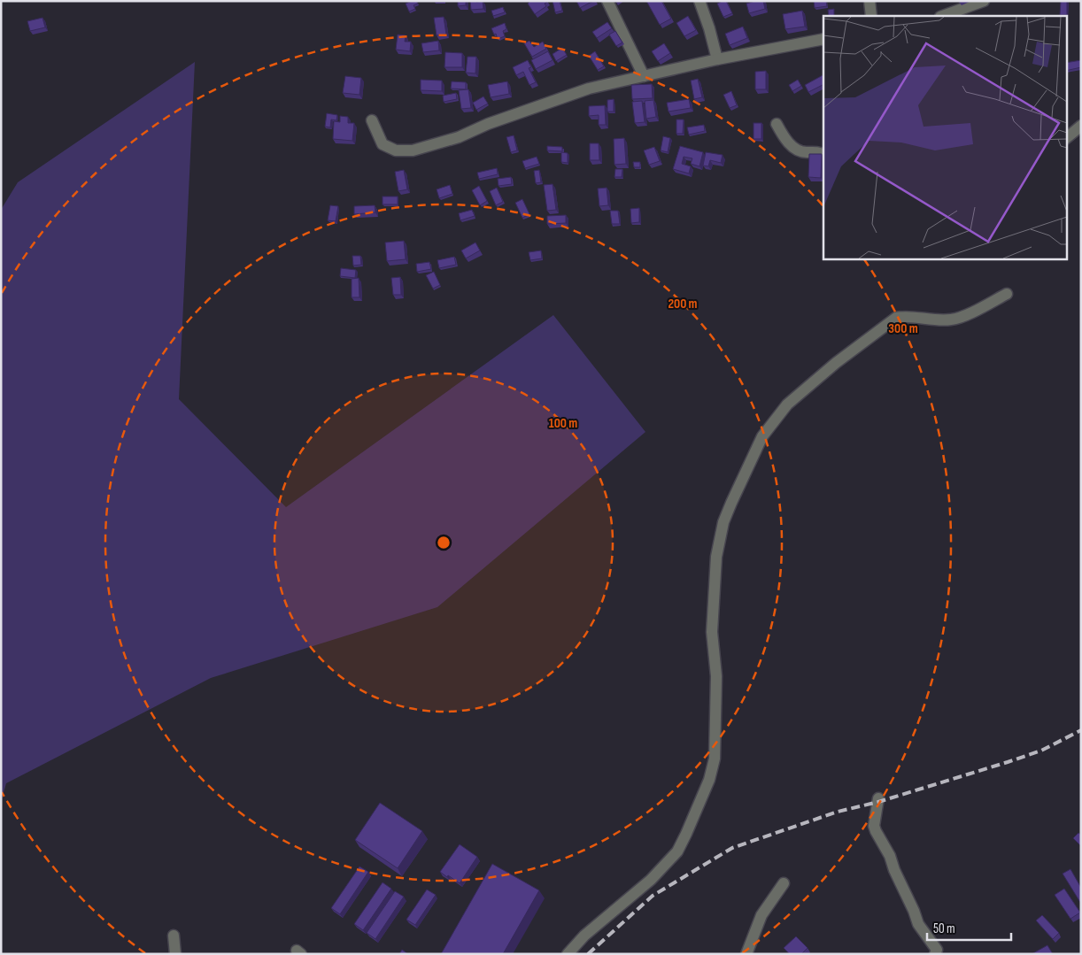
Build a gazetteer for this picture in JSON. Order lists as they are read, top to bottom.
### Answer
{
  "scale_bar": "50 m",
  "rings": ["200 m", "300 m", "100 m"]
}
